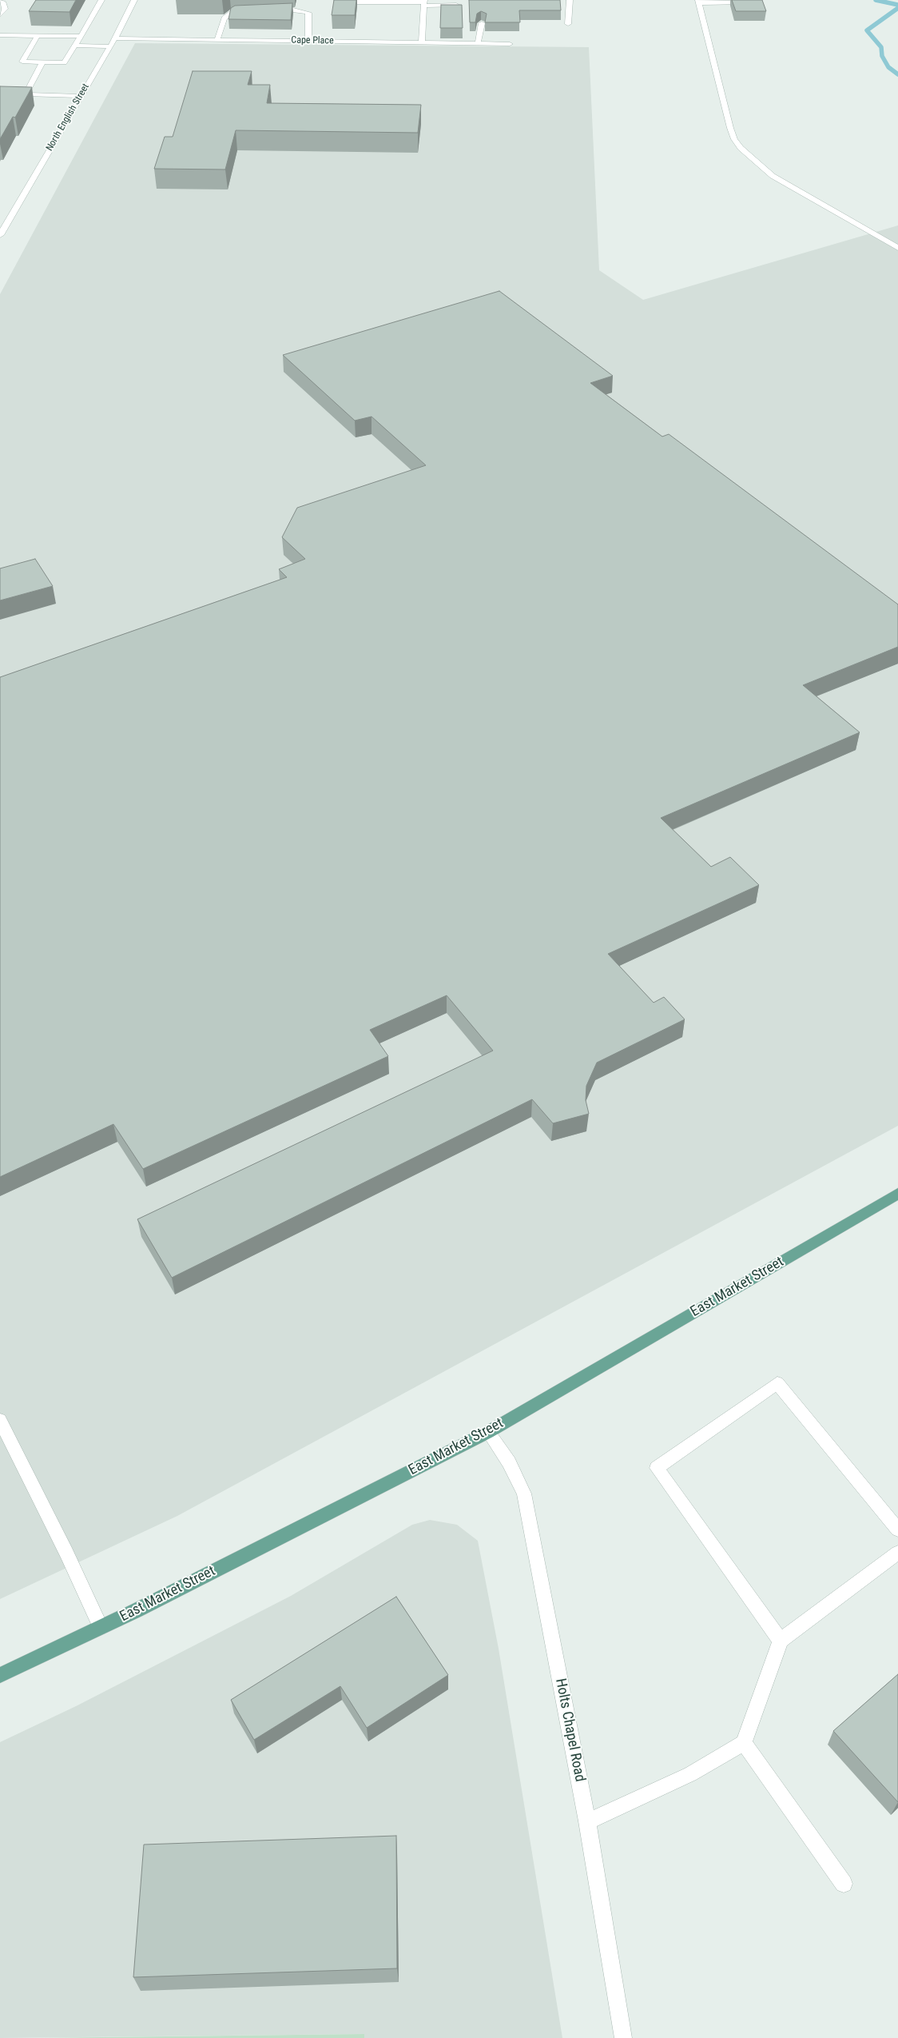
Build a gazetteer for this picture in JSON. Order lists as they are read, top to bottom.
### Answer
{
  "streets": {
    "main road": ["East Market Street"],
    "street": ["Cape Place", "North English Street", "Holts Chapel Road"]
  },
  "crossings": [
    ["Cape Place", "North English Street"],
    ["East Market Street", "Holts Chapel Road"]
  ]
}
